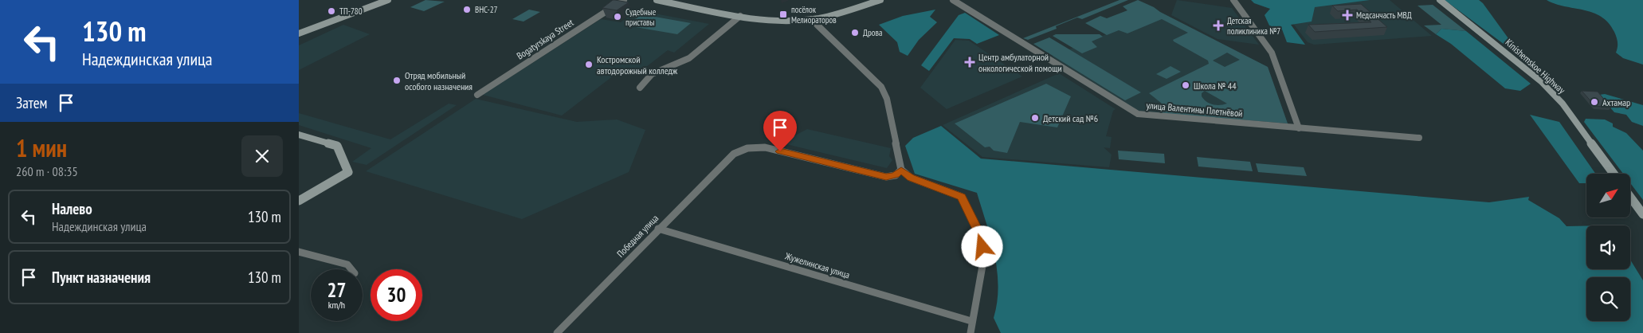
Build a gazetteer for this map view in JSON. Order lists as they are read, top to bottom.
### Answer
{
  "streets": {
    "main road": ["Kinishemskoe Highway"],
    "street": [
      "Bogatyrskaya Street",
      "улица Валентины Плетнёвой",
      "Победная улица",
      "Жужелинская улица"
    ]
  },
  "crossings": [
    ["Победная улица", "Жужелинская улица"]
  ],
  "places": {
    "other": [
      "ВНС-27",
      "ТП-780",
      "Судебные приставы",
      "Дрова",
      "Костромской автодорожный колледж",
      "Отряд мобильный особого назначения",
      "Школа № 44",
      "Ахтамар",
      "Детский сад №6"
    ],
    "transit": ["посёлок Мелиораторов"],
    "health": ["Медсанчасть МВД", "Детская поликлиника №7", "Центр амбулаторной онкологической помощи"]
  },
  "north": "top right",
  "page": {
    "turn": ["130 m", "Надеждинская улица"],
    "then": "Затем",
    "heading": ["1 мин", "260 m · 08:35"],
    "list": [
      {
        "name": "Налево",
        "note": "Надеждинская улица",
        "value": "130 m"
      },
      {
        "name": "Пункт назначения",
        "value": "130 m"
      }
    ],
    "speed": "27 km/h",
    "limit": "30"
  }
}
